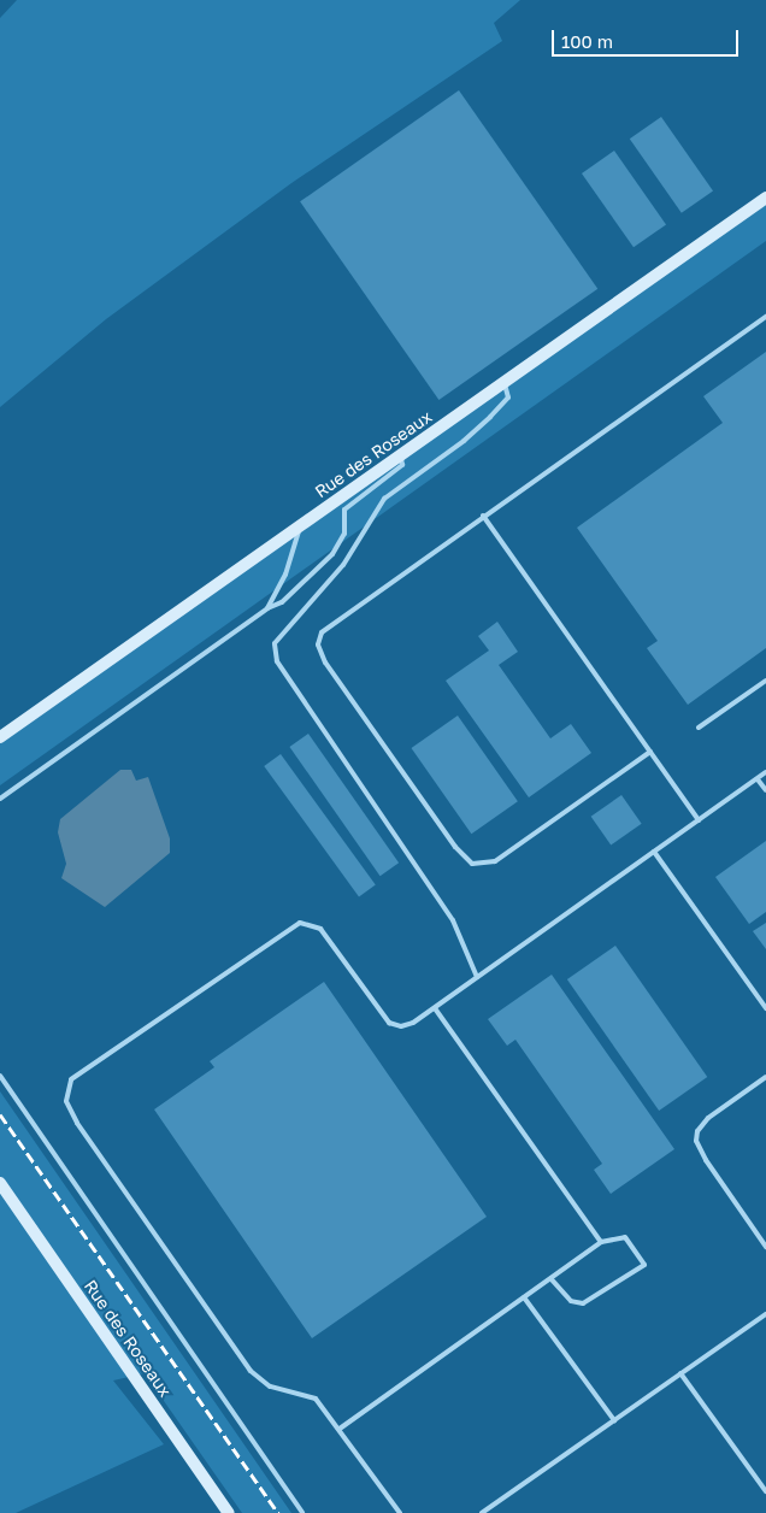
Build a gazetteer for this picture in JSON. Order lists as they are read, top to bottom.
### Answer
{
  "streets": {
    "street": ["Rue des Roseaux"]
  },
  "scale_bar": "100 m"
}
